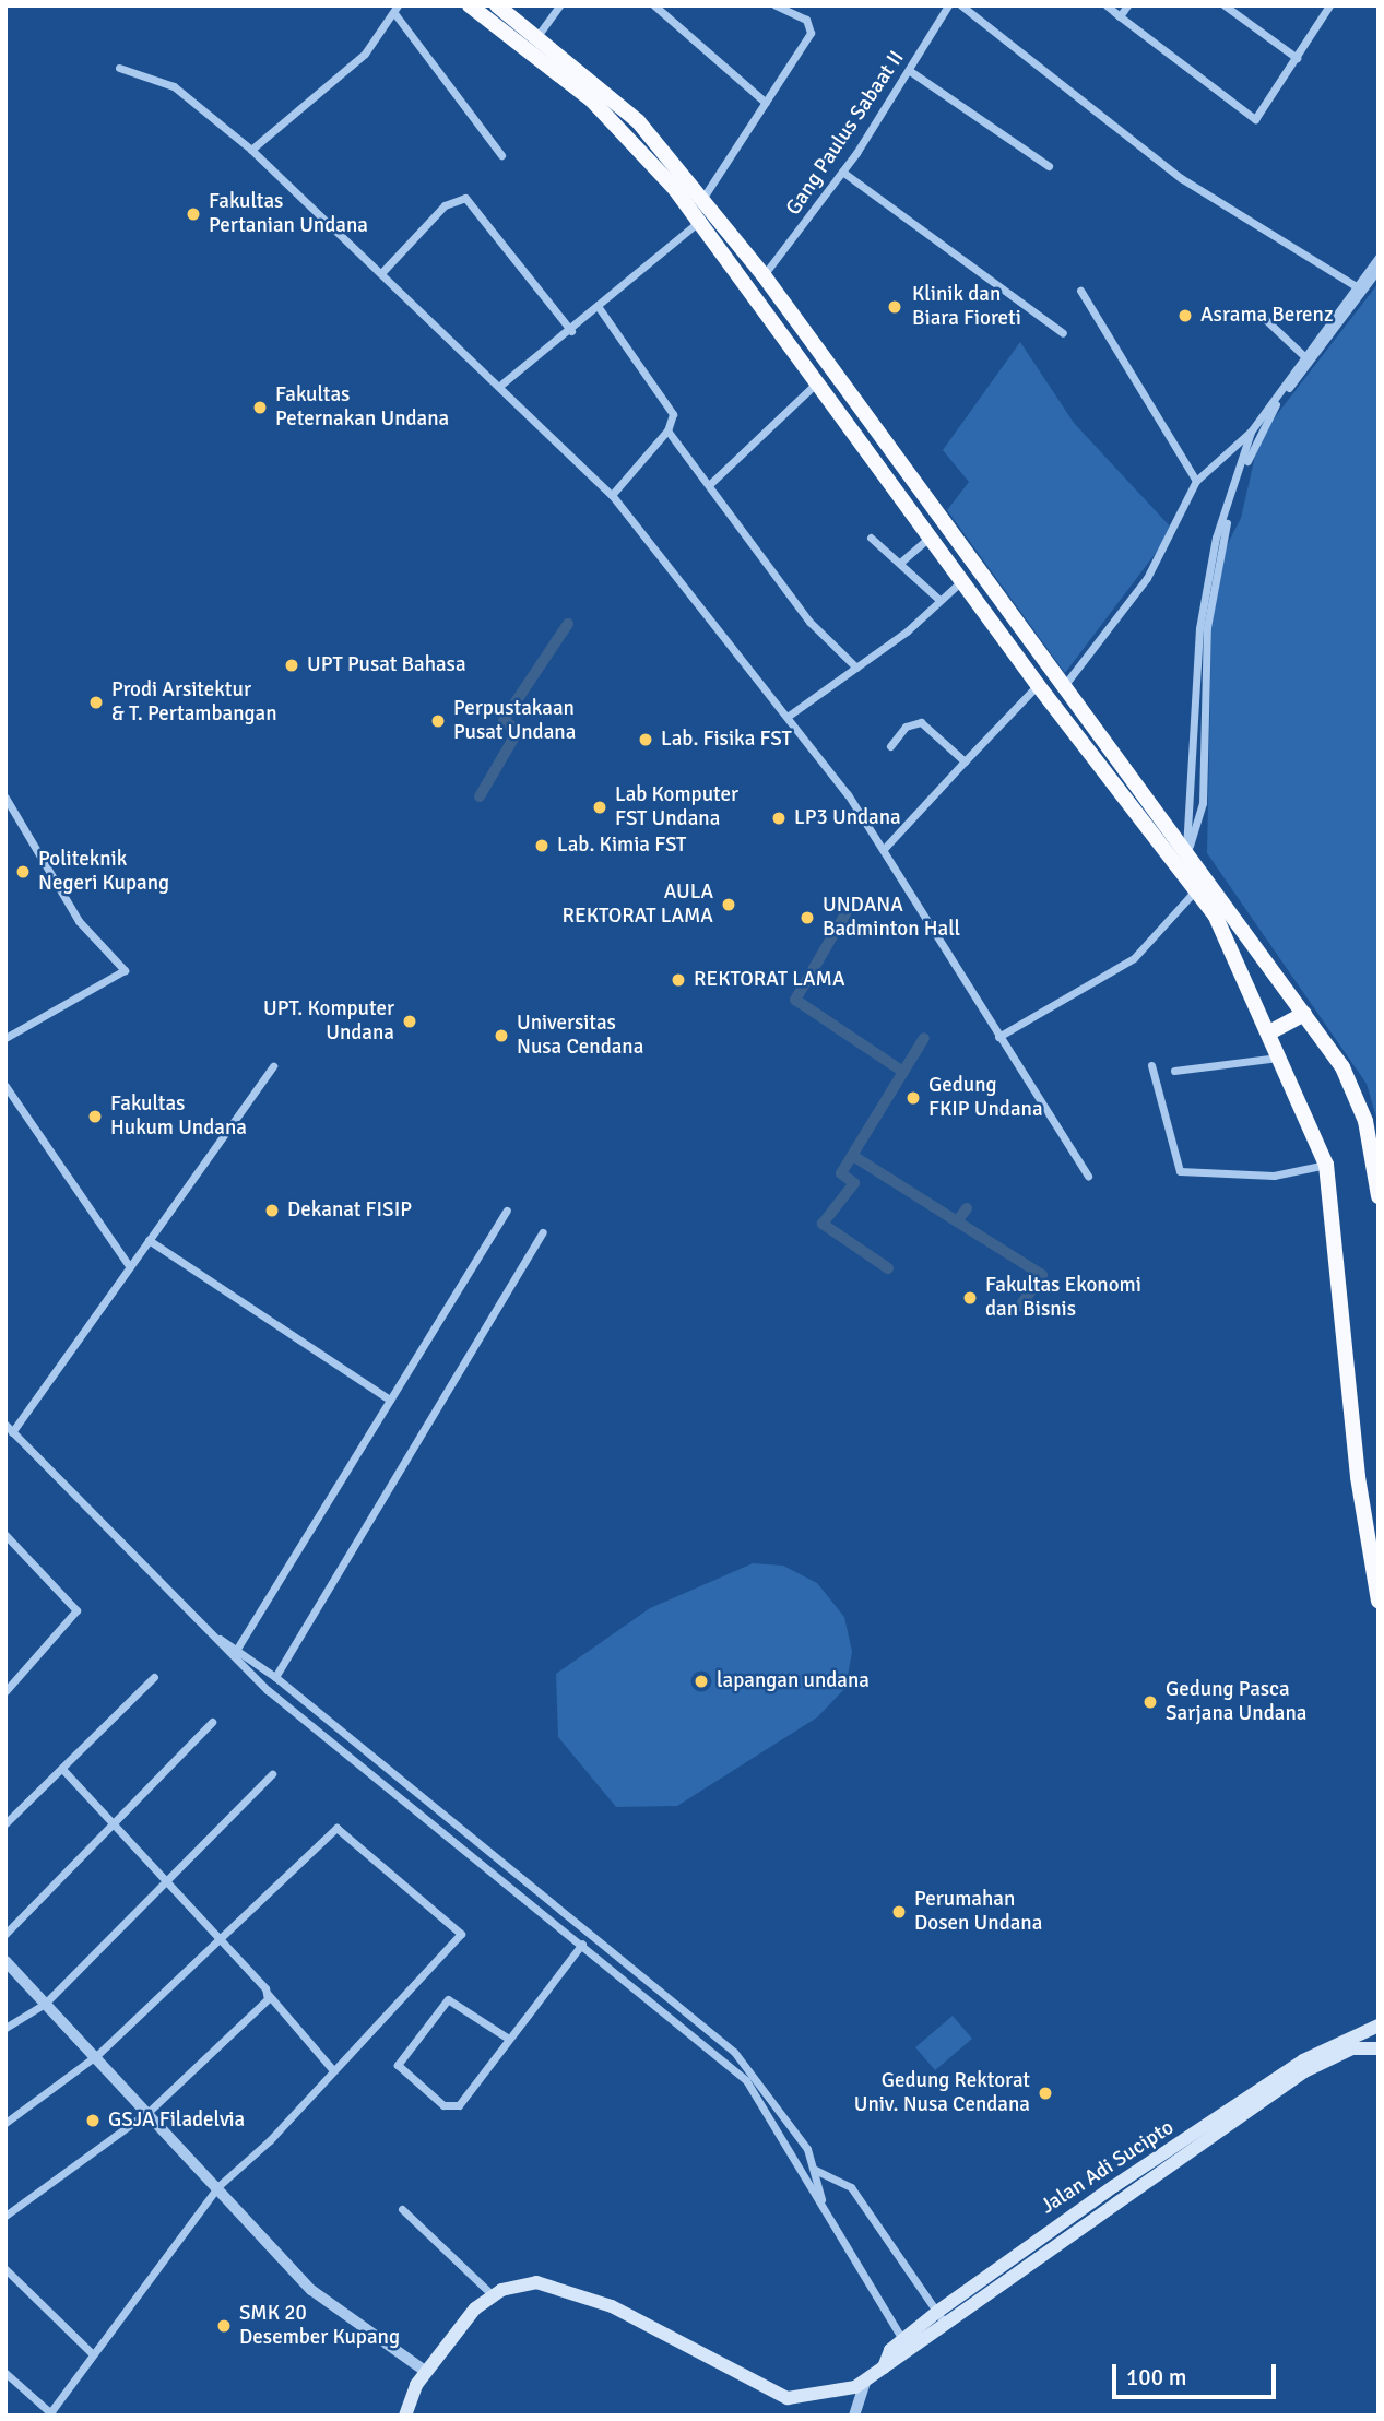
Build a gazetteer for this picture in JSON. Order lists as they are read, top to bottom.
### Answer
{
  "streets": {
    "main road": ["Jalan Adi Sucipto"],
    "street": ["Gang Paulus Sabaat II"]
  },
  "places": [
    "Fakultas Pertanian Undana",
    "Klinik dan Biara Fioreti",
    "Asrama Berenz",
    "Fakultas Peternakan Undana",
    "UPT Pusat Bahasa",
    "Prodi Arsitektur & T. Pertambangan",
    "Perpustakaan Pusat Undana",
    "Lab. Fisika FST",
    "Lab Komputer FST Undana",
    "LP3 Undana",
    "Lab. Kimia FST",
    "Politeknik Negeri Kupang",
    "AULA REKTORAT LAMA",
    "UNDANA Badminton Hall",
    "REKTORAT LAMA",
    "UPT. Komputer Undana",
    "Universitas Nusa Cendana",
    "Gedung FKIP Undana",
    "Fakultas Hukum Undana",
    "Dekanat FISIP",
    "Fakultas Ekonomi dan Bisnis",
    "lapangan undana",
    "Gedung Pasca Sarjana Undana",
    "Perumahan Dosen Undana",
    "Gedung Rektorat Univ. Nusa Cendana",
    "GSJA Filadelvia",
    "SMK 20 Desember Kupang"
  ],
  "scale_bar": "100 m"
}
